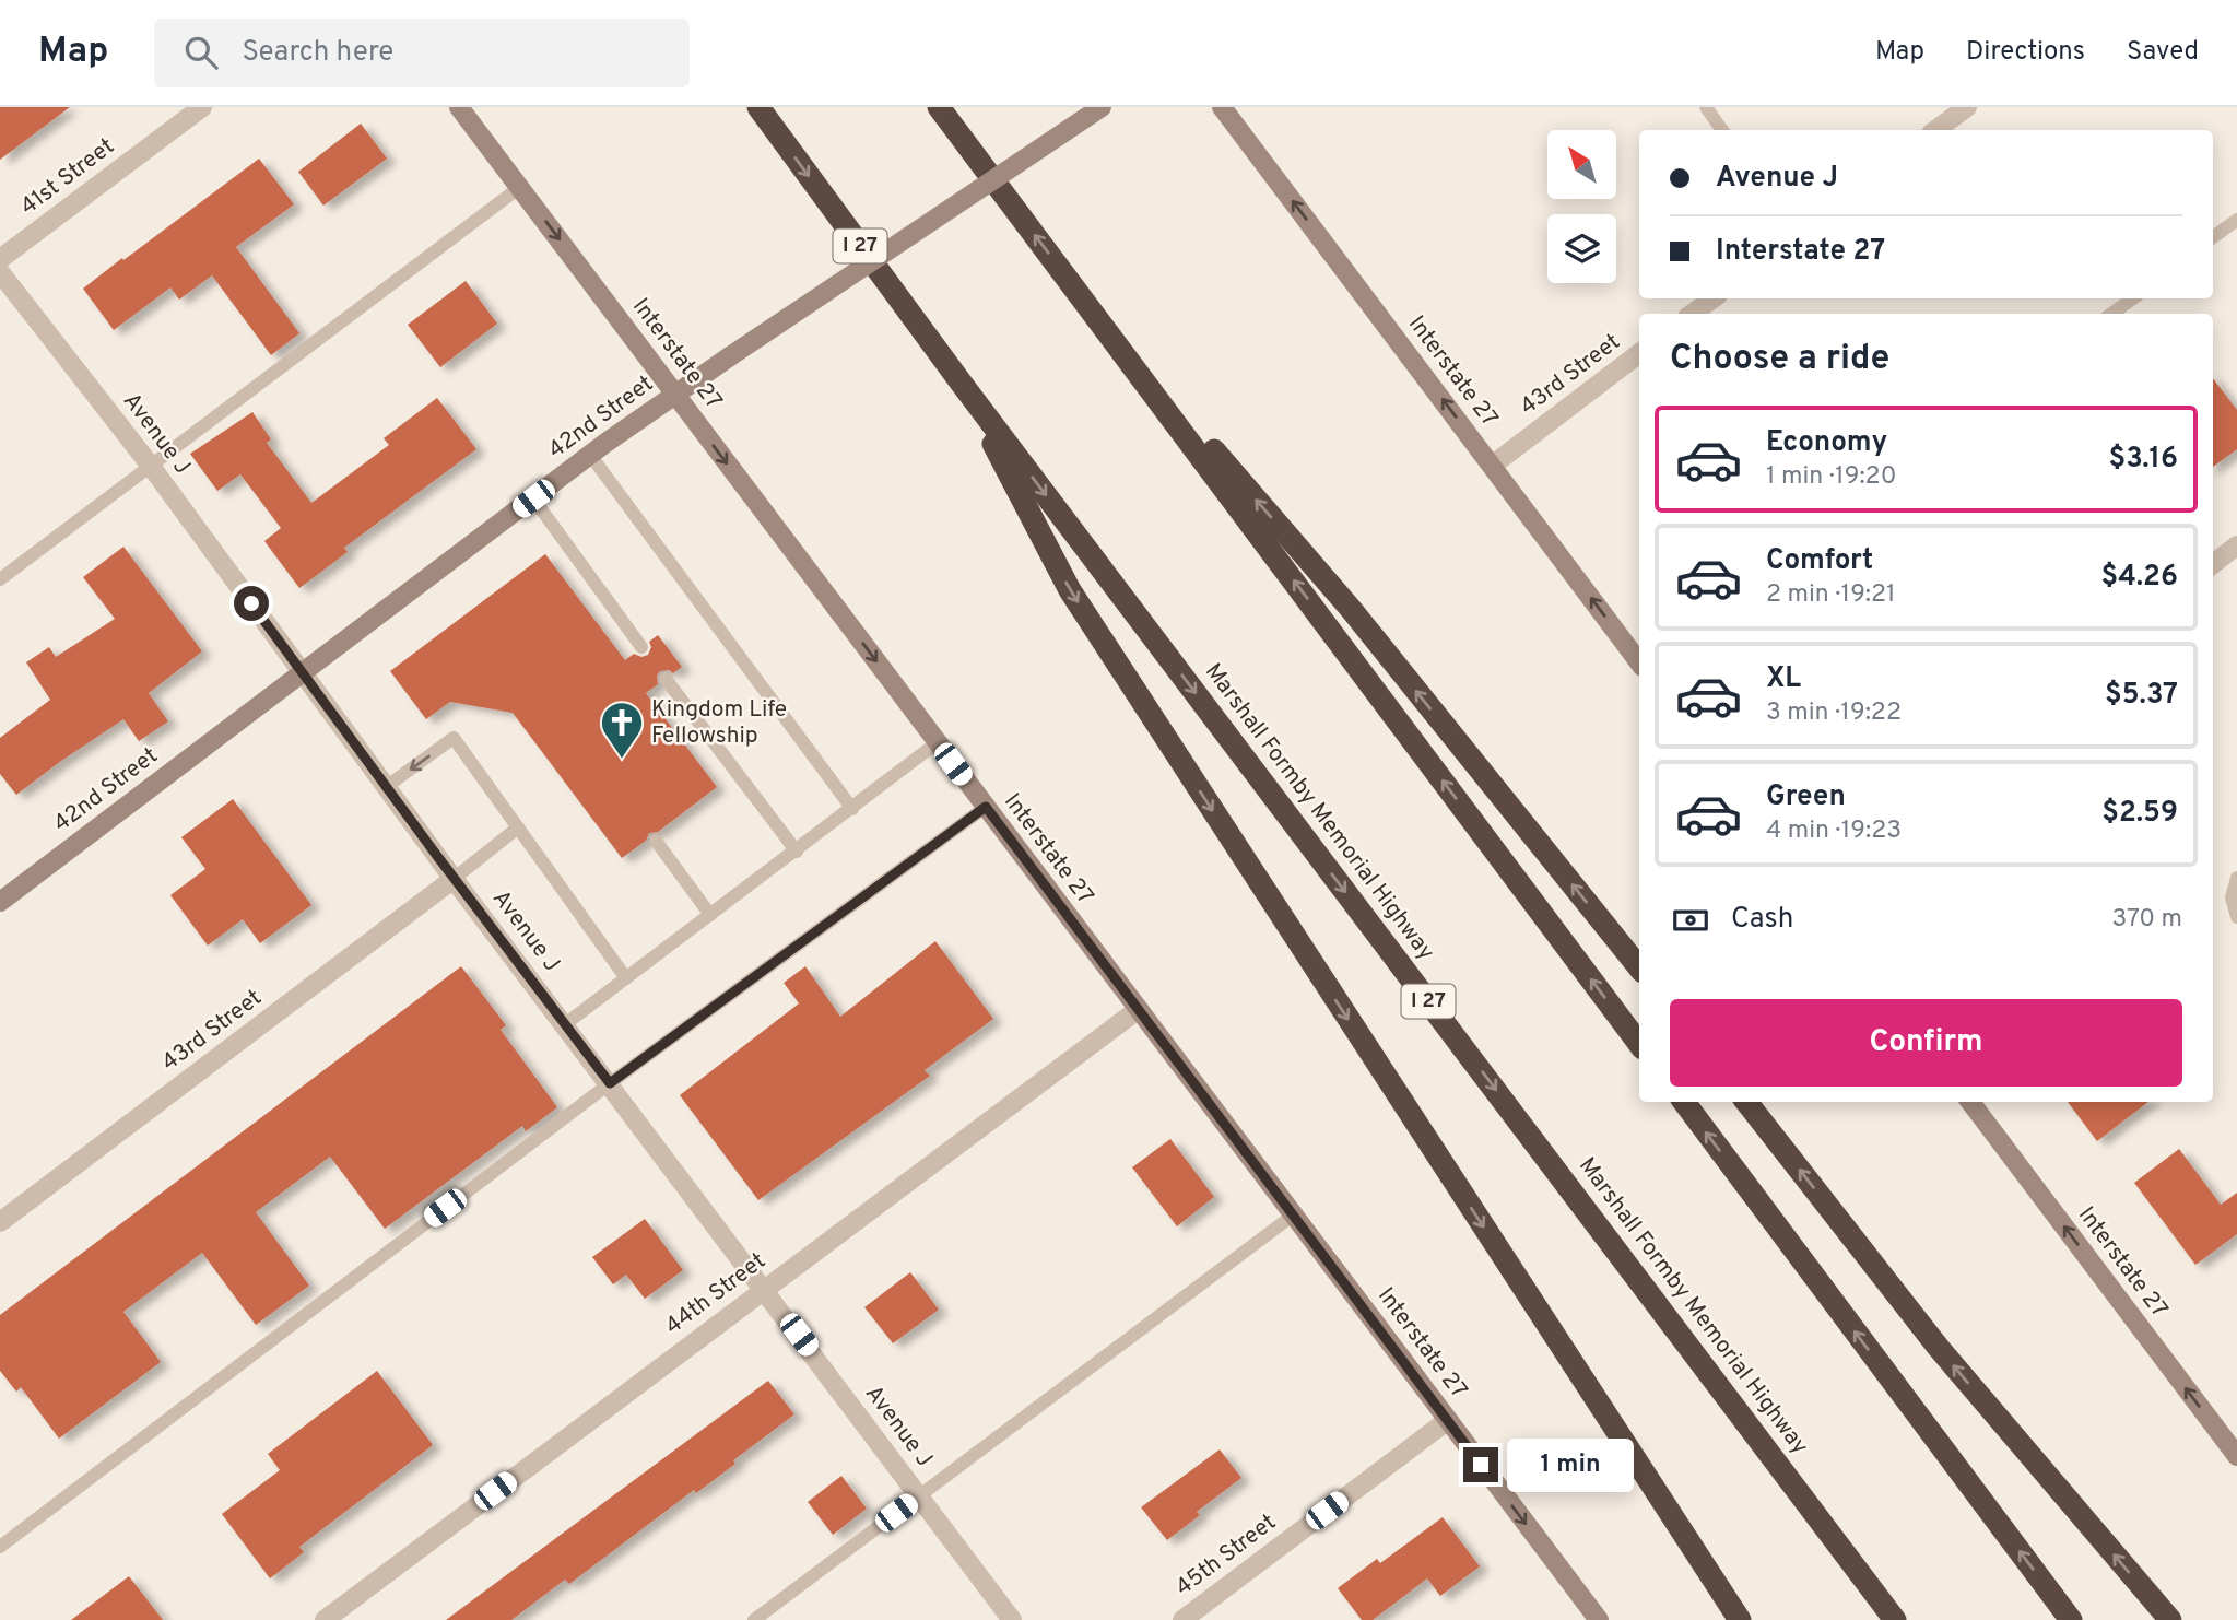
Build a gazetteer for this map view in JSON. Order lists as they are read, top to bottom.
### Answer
{
  "streets": {
    "highway": ["I 27", "Marshall Formby Memorial Highway"],
    "main road": ["Interstate 27", "42nd Street"],
    "street": [
      "41st Street",
      "43rd Street",
      "Avenue J",
      "44th Street",
      "45th Street"
    ]
  },
  "crossings": [
    ["Interstate 27", "43rd Street"],
    ["Interstate 27", "42nd Street"],
    ["Interstate 27", "44th Street"],
    ["Interstate 27", "45th Street"],
    ["43rd Street", "Avenue J"],
    ["42nd Street", "Avenue J"],
    ["Avenue J", "44th Street"]
  ],
  "places": {
    "church": ["Kingdom Life Fellowship"]
  },
  "north": "top left",
  "page": {
    "header": "Map",
    "search": "Search here",
    "nav": ["Map", "Directions", "Saved"],
    "banner": ["Avenue J", "Interstate 27"],
    "heading": "Choose a ride",
    "list": [
      {
        "name": "Economy",
        "note": "1 min · 19:20",
        "value": "$3.16"
      },
      {
        "name": "Comfort",
        "note": "2 min · 19:21",
        "value": "$4.26"
      },
      {
        "name": "XL",
        "note": "3 min · 19:22",
        "value": "$5.37"
      },
      {
        "name": "Green",
        "note": "4 min · 19:23",
        "value": "$2.59"
      }
    ],
    "pay": ["Cash", "370 m"],
    "buttons": "Confirm",
    "bubble": "1 min"
  }
}
